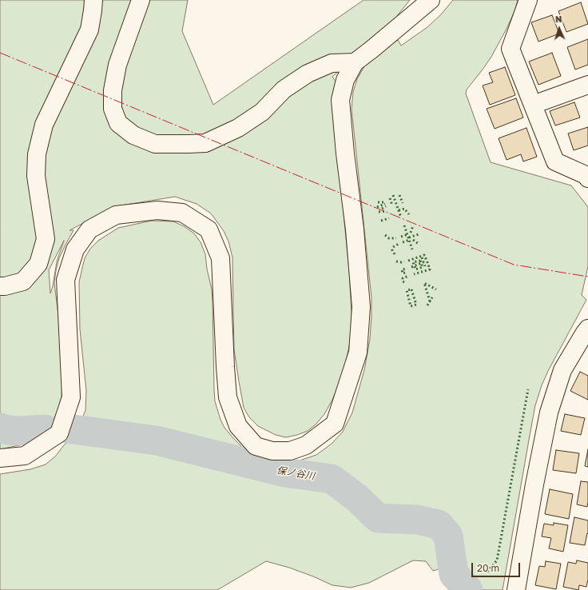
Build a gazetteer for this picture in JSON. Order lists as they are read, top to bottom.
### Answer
{
  "water": ["保ノ谷川"],
  "scale_bar": "20 m",
  "north": "top"
}
